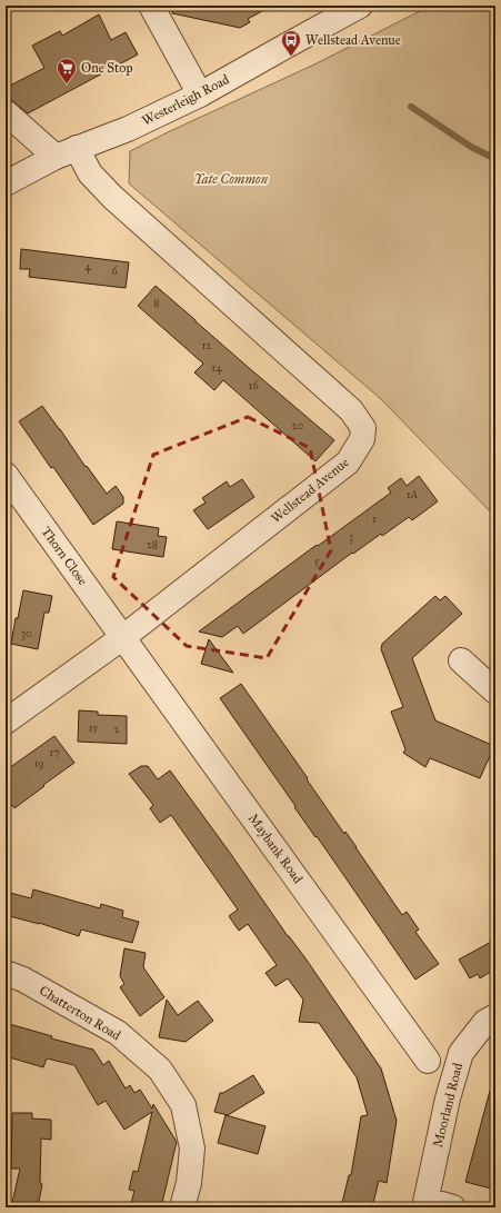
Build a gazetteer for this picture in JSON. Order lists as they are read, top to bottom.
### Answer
{
  "streets": {
    "street": [
      "Westerleigh Road",
      "Wellstead Avenue",
      "Thorn Close",
      "Maybank Road",
      "Chatterton Road",
      "Moorland Road"
    ]
  },
  "crossings": [
    ["Westerleigh Road", "Wellstead Avenue"],
    ["Wellstead Avenue", "Thorn Close"],
    ["Wellstead Avenue", "Maybank Road"],
    ["Thorn Close", "Maybank Road"]
  ],
  "parks": ["Yate Common"],
  "places": {
    "bus stop": ["Wellstead Avenue"],
    "supermarket": ["One Stop"]
  },
  "house_numbers": [
    "4",
    "6",
    "8",
    "12",
    "14",
    "16",
    "20",
    "1A",
    "1",
    "3",
    "28",
    "5",
    "30",
    "15",
    "2",
    "17",
    "19"
  ]
}
